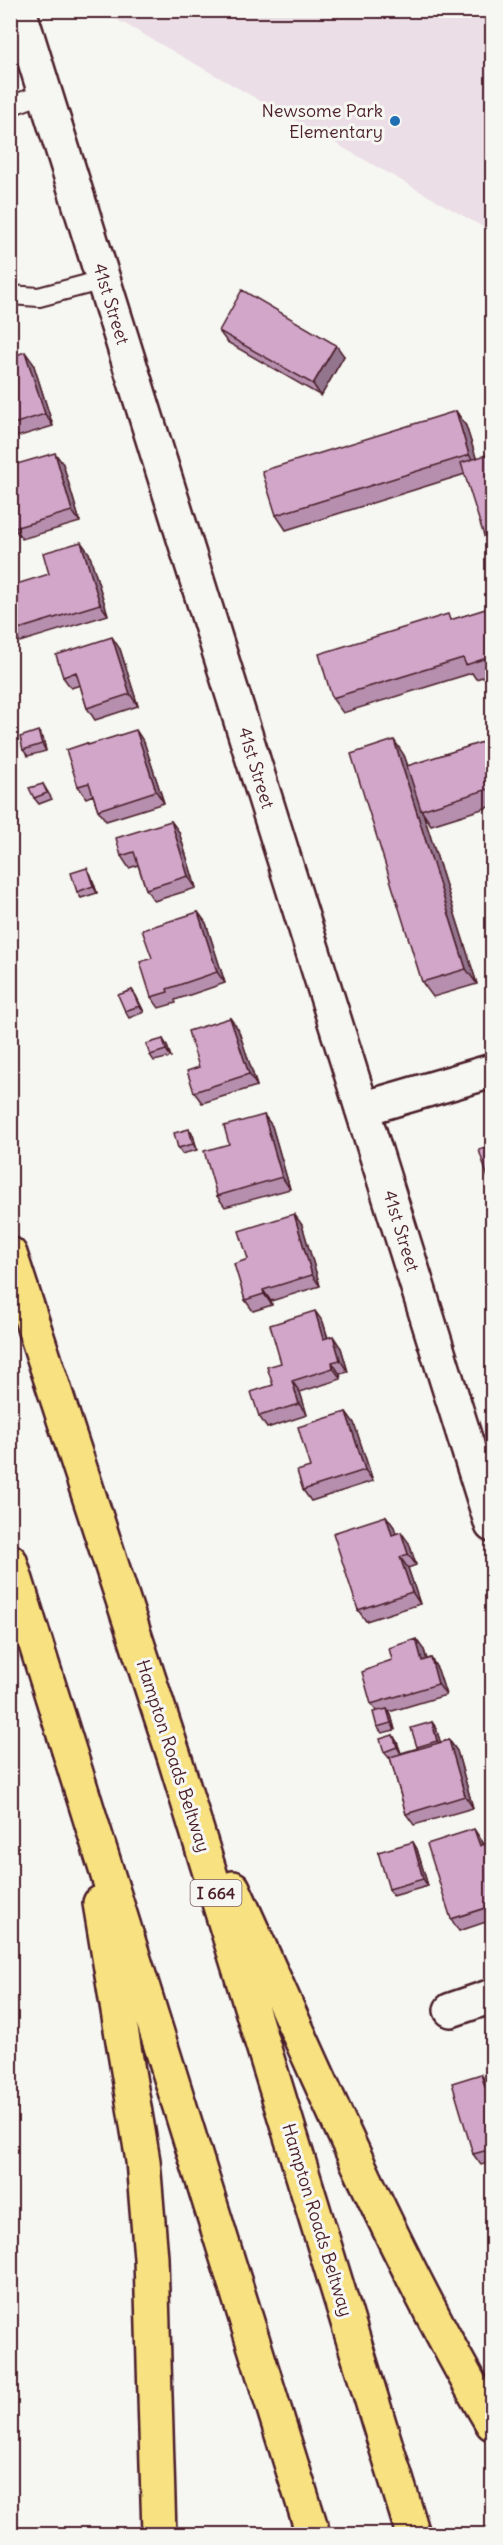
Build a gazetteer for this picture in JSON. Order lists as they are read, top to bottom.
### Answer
{
  "streets": {
    "highway": ["Hampton Roads Beltway", "I 664"],
    "street": ["41st Street"]
  },
  "places": ["Newsome Park Elementary"]
}
